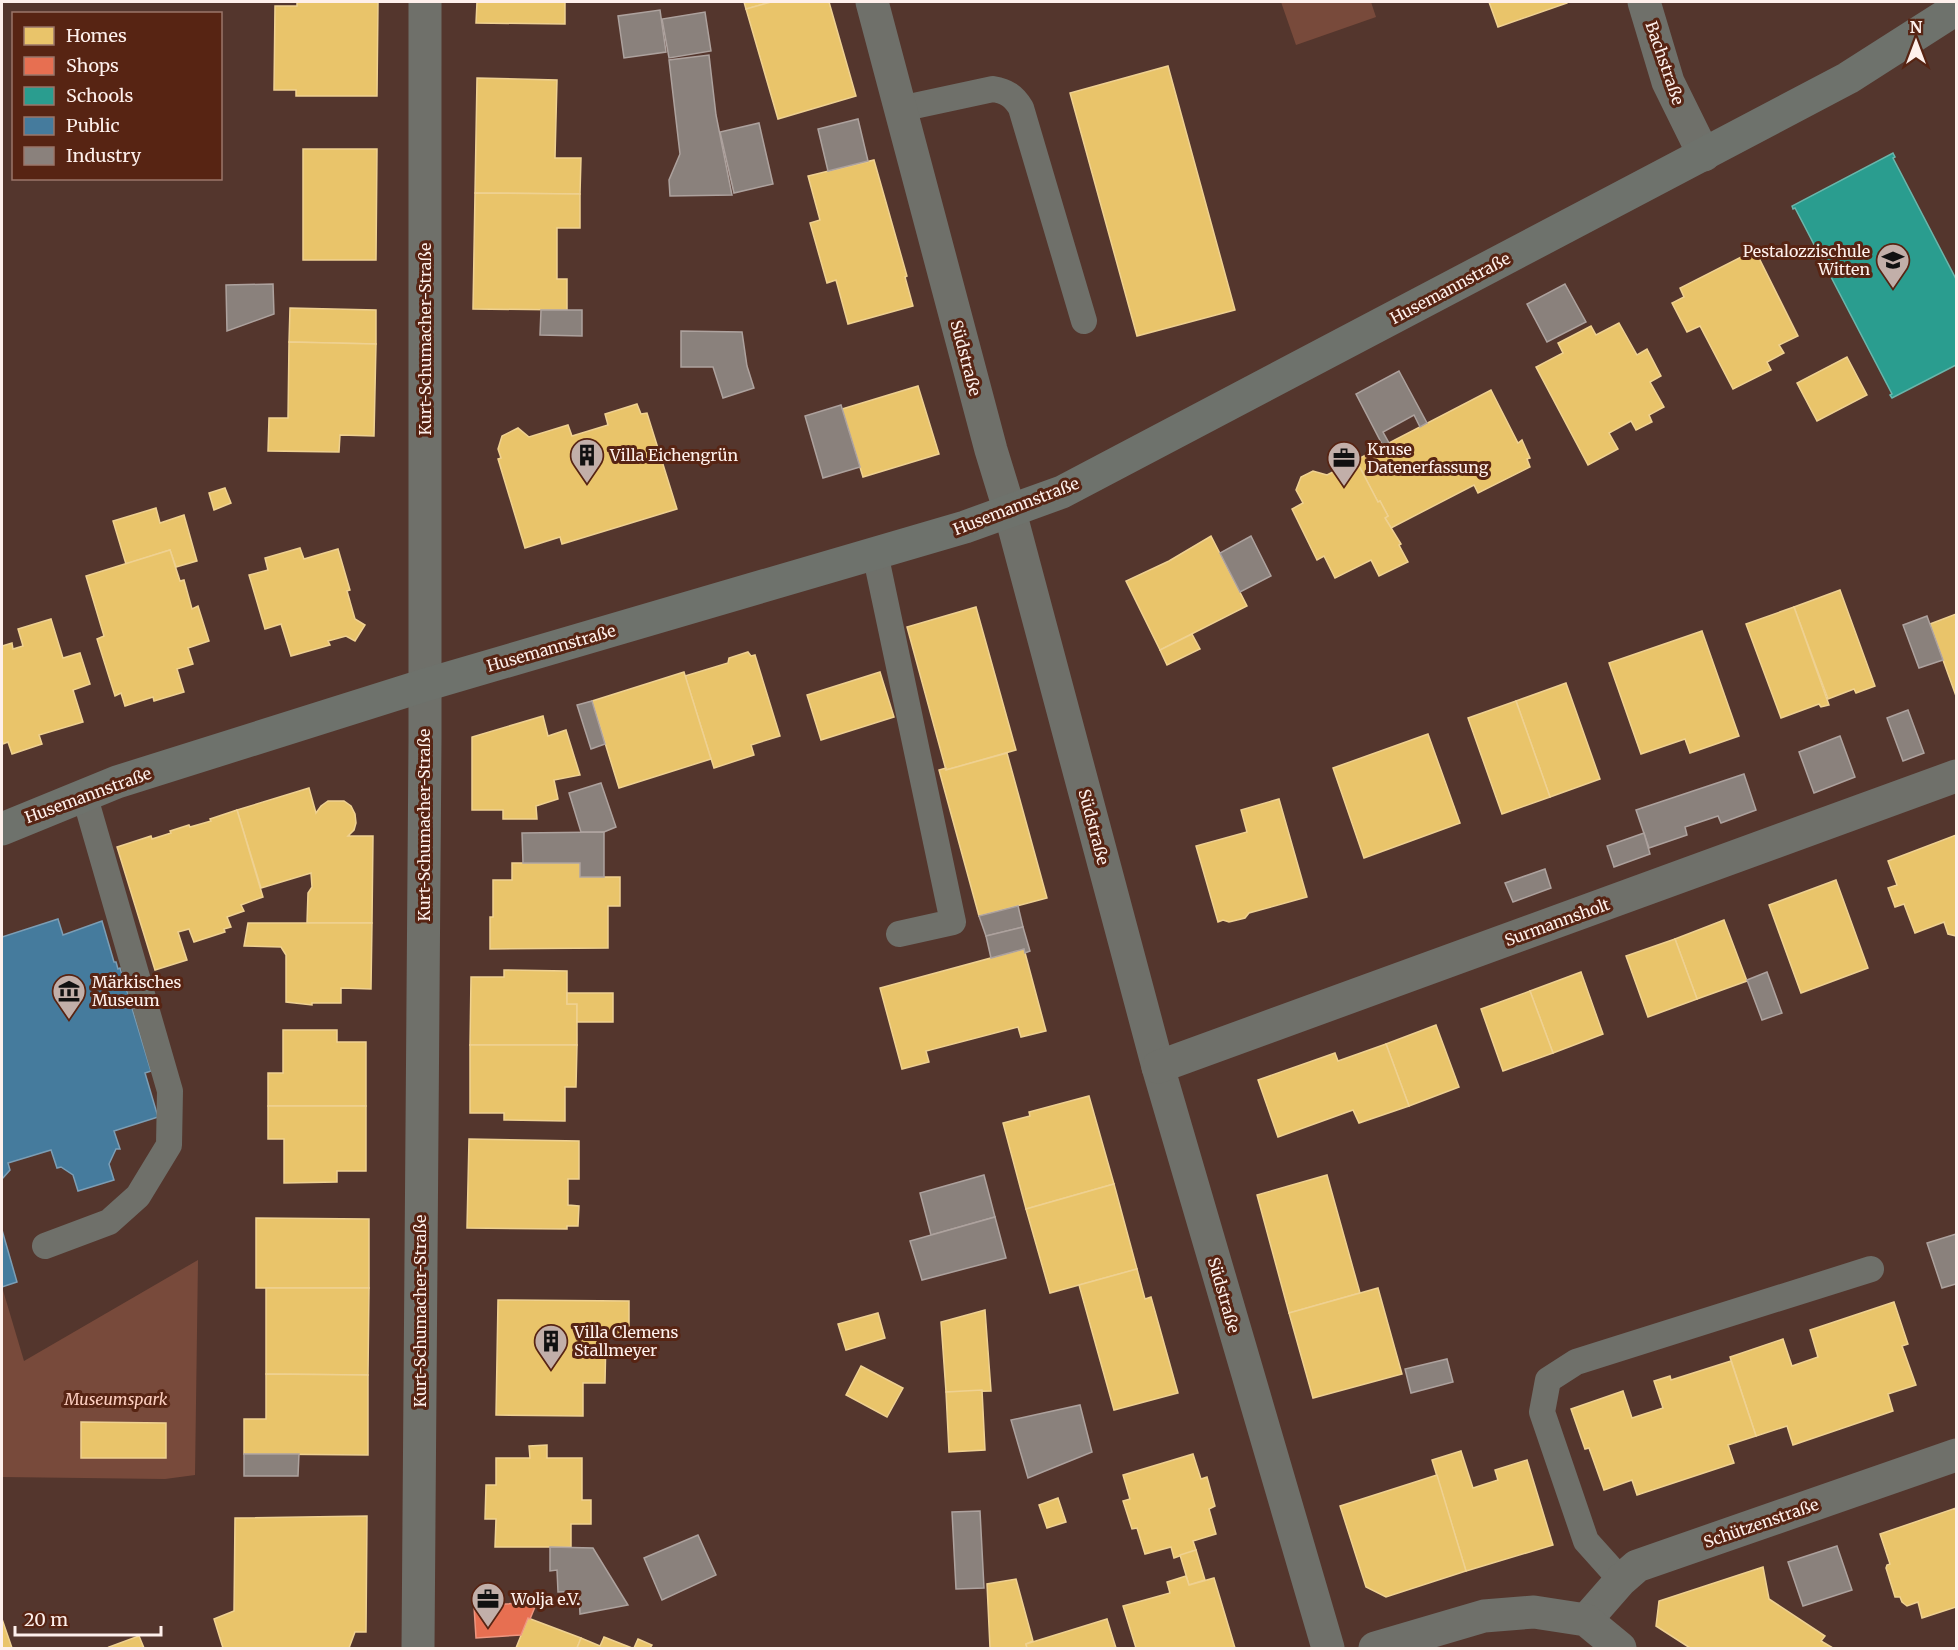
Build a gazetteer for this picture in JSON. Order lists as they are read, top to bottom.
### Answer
{
  "streets": {
    "main road": ["Husemannstraße"],
    "street": [
      "Bachstraße",
      "Kurt-Schumacher-Straße",
      "Südstraße",
      "Surmannsholt",
      "Schützenstraße"
    ]
  },
  "crossings": [
    ["Bachstraße", "Husemannstraße"],
    ["Husemannstraße", "Kurt-Schumacher-Straße"],
    ["Husemannstraße", "Südstraße"],
    ["Südstraße", "Surmannsholt"]
  ],
  "parks": ["Museumspark"],
  "places": {
    "school or university": ["Pestalozzischule Witten"],
    "building": ["Villa Eichengrün", "Villa Clemens Stallmeyer"],
    "office": ["Kruse Datenerfassung", "Wolja e.V."],
    "museum": ["Märkisches Museum"]
  },
  "legend": [
    "Homes",
    "Shops",
    "Schools",
    "Public",
    "Industry"
  ],
  "scale_bar": "20 m",
  "north": "top"
}
